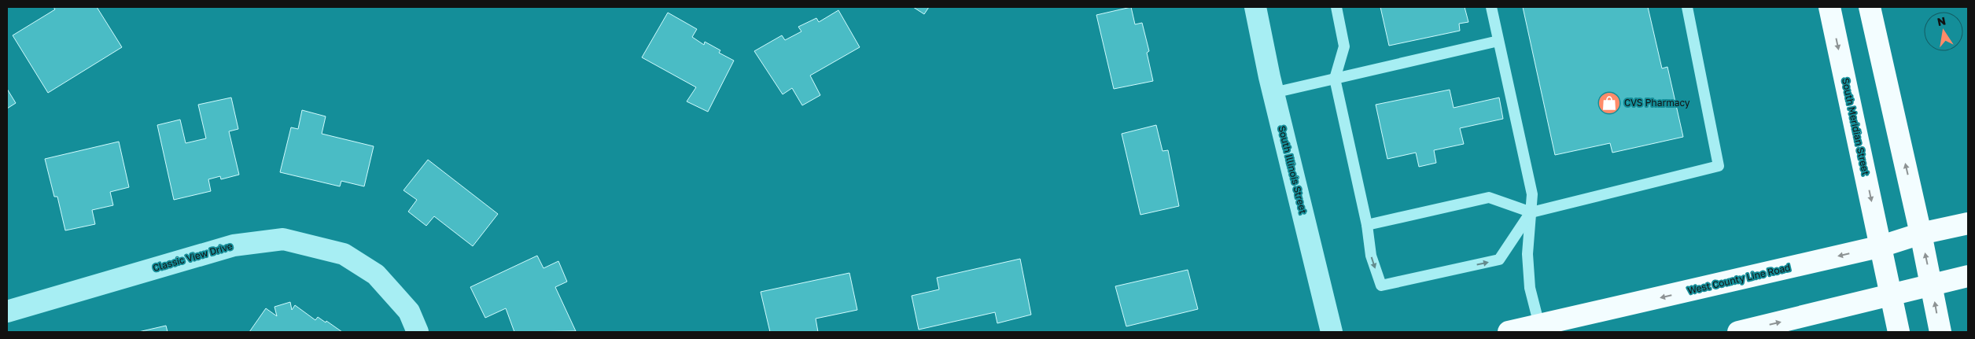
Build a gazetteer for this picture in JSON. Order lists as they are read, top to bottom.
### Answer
{
  "streets": {
    "main road": ["South Meridian Street", "West County Line Road"],
    "street": ["South Illinois Street", "Classic View Drive"]
  },
  "crossings": [
    ["South Meridian Street", "West County Line Road"]
  ],
  "places": {
    "shop": ["CVS Pharmacy"]
  },
  "north": "top"
}
